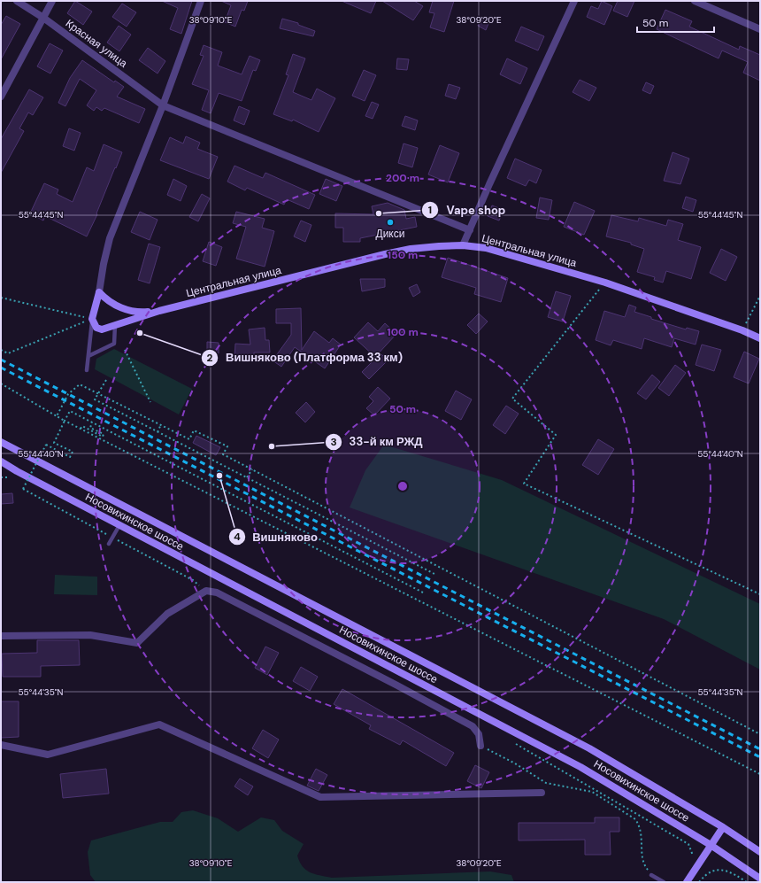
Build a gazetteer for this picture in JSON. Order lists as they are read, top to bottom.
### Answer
{
  "streets": {
    "main road": ["Центральная улица", "Носовихинское шоссе"],
    "street": ["Красная улица"]
  },
  "places": [
    "Vape shop",
    "Дикси",
    "Вишняково (Платформа 33 км)",
    "33-й км РЖД",
    "Вишняково"
  ],
  "scale_bar": "50 m",
  "coordinates": [
    "38°09'10\"E",
    "38°09'20\"E",
    "55°44'45\"N",
    "55°44'40\"N",
    "55°44'35\"N"
  ],
  "rings": [
    "200 m",
    "150 m",
    "100 m",
    "50 m"
  ]
}
